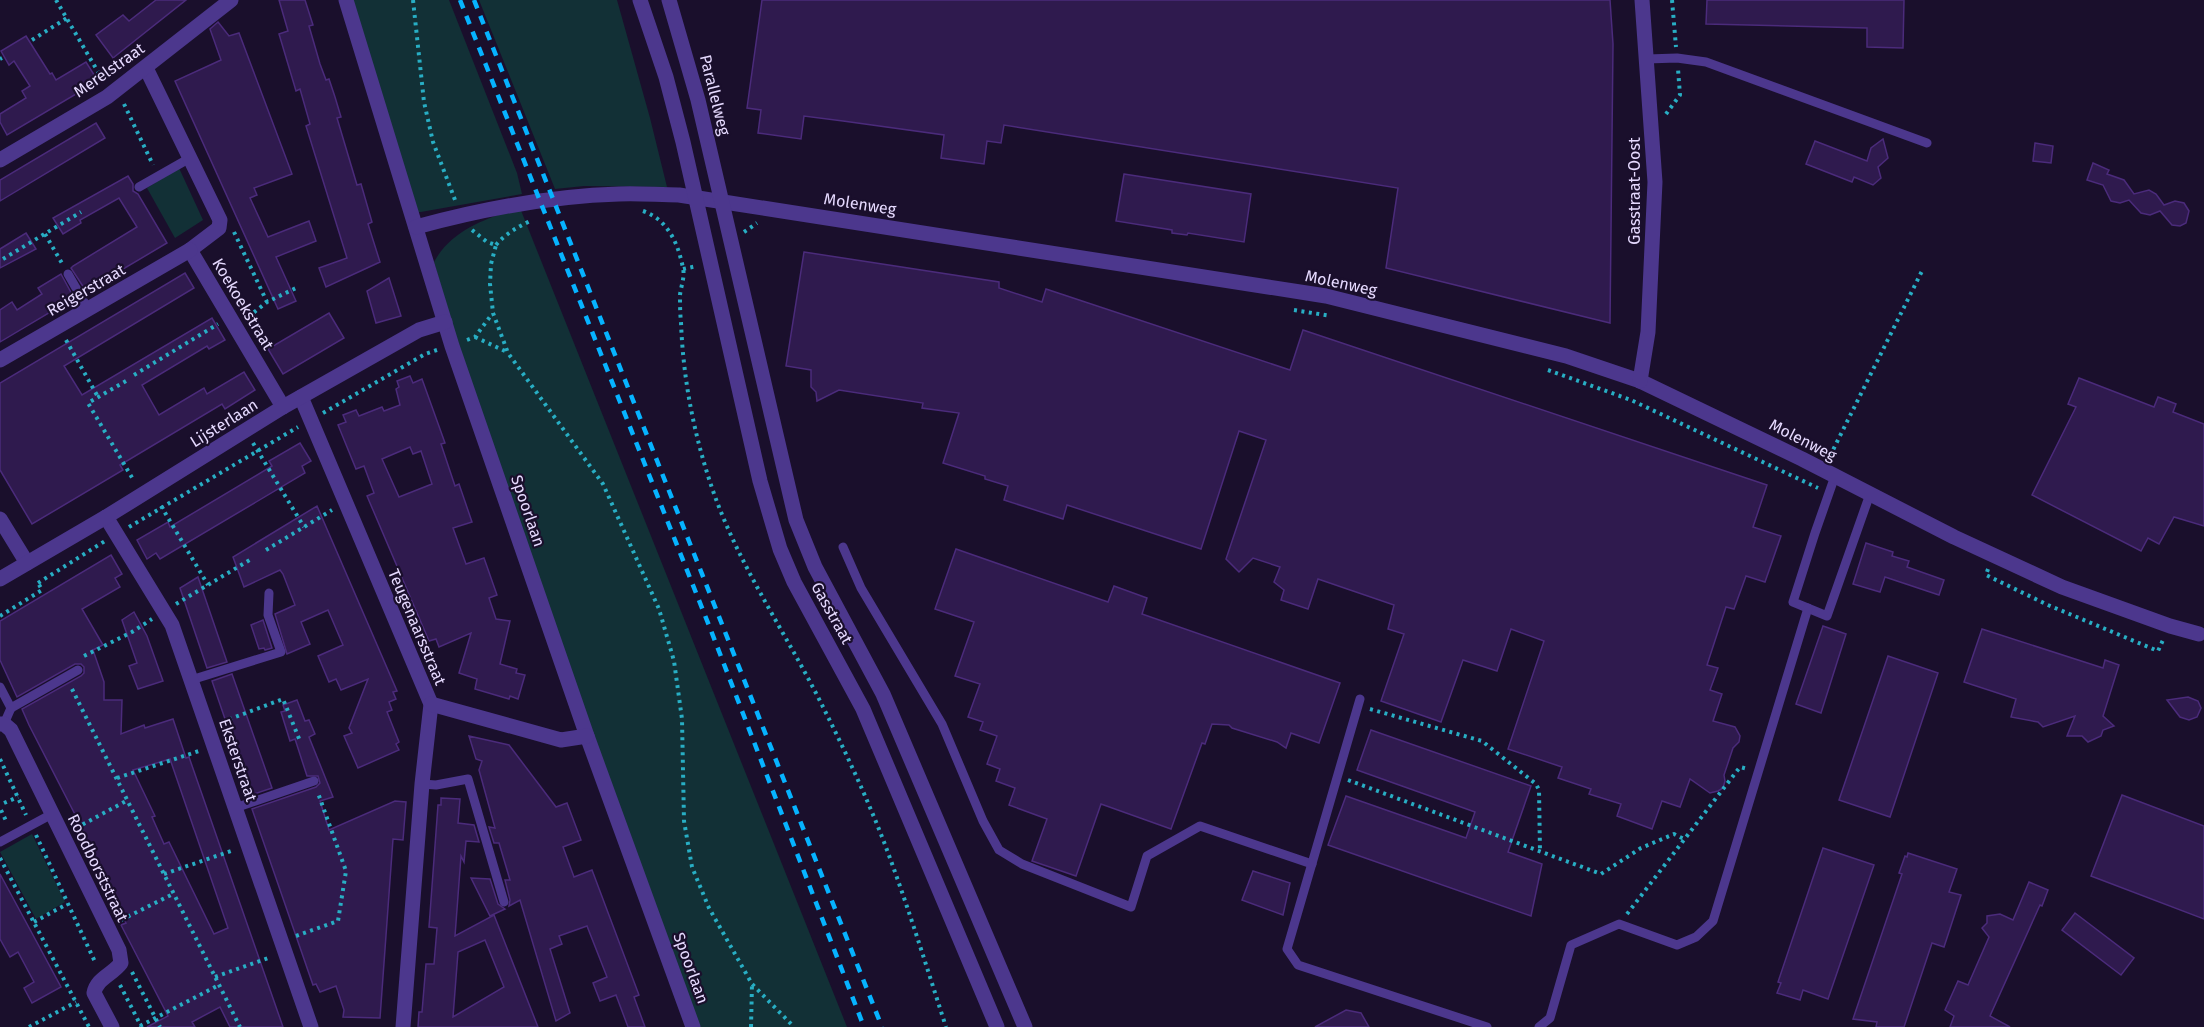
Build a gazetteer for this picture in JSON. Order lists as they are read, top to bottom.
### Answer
{
  "streets": {
    "street": [
      "Merelstraat",
      "Parallelweg",
      "Gasstraat-Oost",
      "Molenweg",
      "Reigerstraat",
      "Koekoekstraat",
      "Lijsterlaan",
      "Spoorlaan",
      "Gasstraat",
      "Teugenaarsstraat",
      "Eksterstraat",
      "Roodborststraat"
    ]
  },
  "crossings": [
    ["Parallelweg", "Molenweg"],
    ["Parallelweg", "Gasstraat"],
    ["Gasstraat-Oost", "Molenweg"],
    ["Molenweg", "Spoorlaan"],
    ["Molenweg", "Gasstraat"],
    ["Reigerstraat", "Koekoekstraat"],
    ["Koekoekstraat", "Lijsterlaan"],
    ["Lijsterlaan", "Spoorlaan"],
    ["Lijsterlaan", "Teugenaarsstraat"],
    ["Lijsterlaan", "Eksterstraat"]
  ]
}
